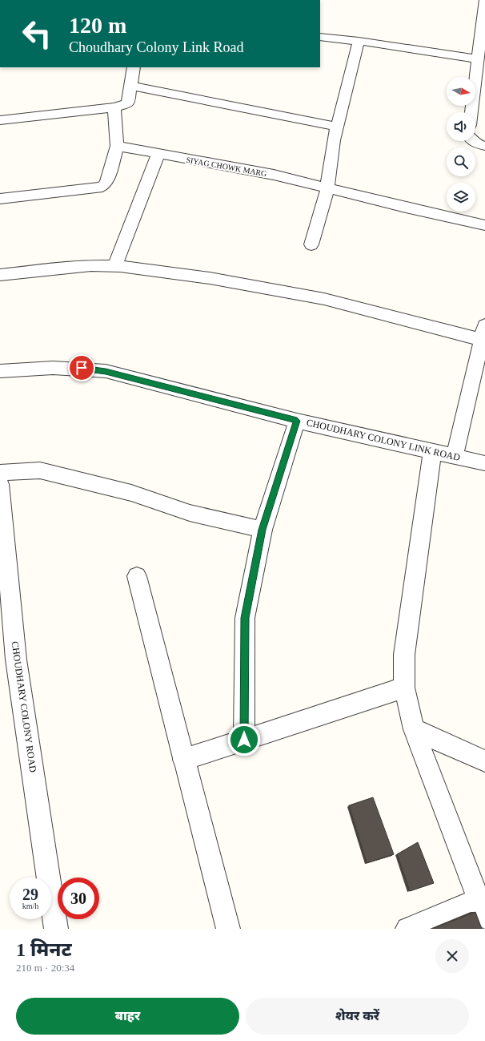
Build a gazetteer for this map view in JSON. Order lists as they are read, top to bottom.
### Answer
{
  "streets": {
    "street": ["SIYAG CHOWK MARG", "CHOUDHARY COLONY LINK ROAD", "CHOUDHARY COLONY ROAD"]
  },
  "north": "right",
  "page": {
    "turn": ["120 m", "Choudhary Colony Link Road"],
    "speed": "29 km/h",
    "limit": "30",
    "heading": ["1 मिनट", "210 m · 20:34"],
    "buttons": ["बाहर", "शेयर करें"]
  }
}
